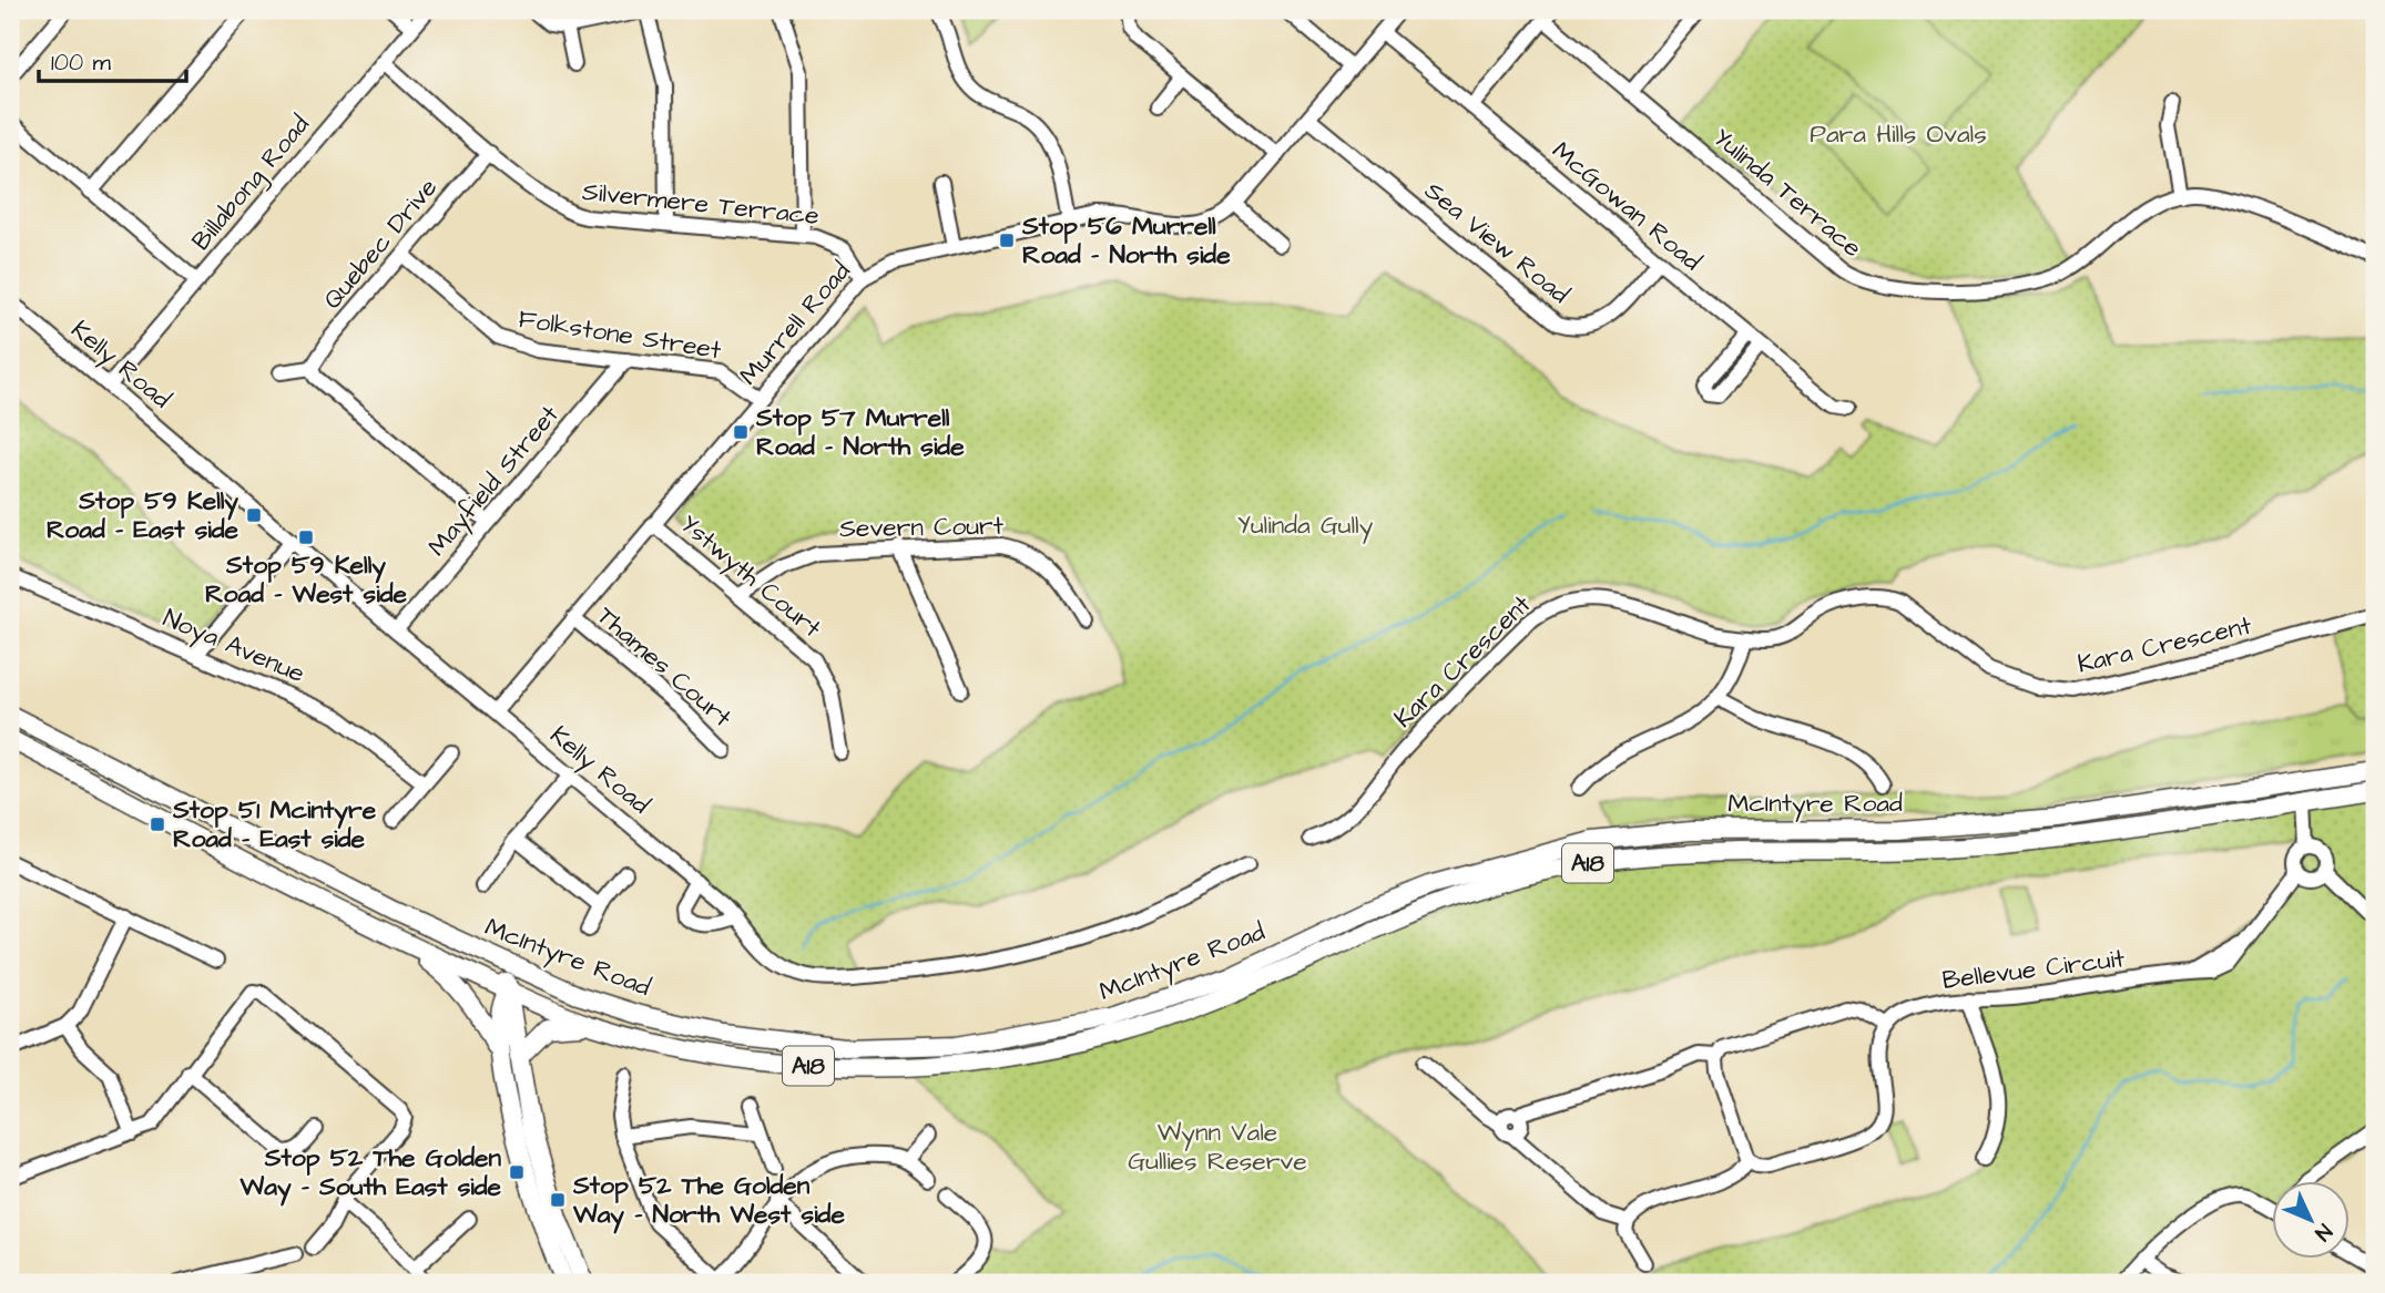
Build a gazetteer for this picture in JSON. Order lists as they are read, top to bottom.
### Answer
{
  "streets": {
    "main road": ["McIntyre Road", "A18"],
    "street": [
      "Billabong Road",
      "Yulinda Terrace",
      "Silvermere Terrace",
      "McGowan Road",
      "Sea View Road",
      "Quebec Drive",
      "Murrell Road",
      "Folkstone Street",
      "Kelly Road",
      "Mayfield Street",
      "Severn Court",
      "Ystwyth Court",
      "Kara Crescent",
      "Noya Avenue",
      "Thames Court",
      "Bellevue Circuit"
    ]
  },
  "crossings": [
    ["Billabong Road", "Silvermere Terrace"],
    ["Billabong Road", "Kelly Road"],
    ["Silvermere Terrace", "Quebec Drive"],
    ["Silvermere Terrace", "Murrell Road"],
    ["McGowan Road", "Sea View Road"],
    ["McGowan Road", "Murrell Road"],
    ["Sea View Road", "Murrell Road"],
    ["Quebec Drive", "Folkstone Street"],
    ["Murrell Road", "Folkstone Street"],
    ["Murrell Road", "Kelly Road"],
    ["Murrell Road", "Ystwyth Court"],
    ["Murrell Road", "Thames Court"],
    ["Folkstone Street", "Mayfield Street"],
    ["Kelly Road", "Mayfield Street"],
    ["Severn Court", "Ystwyth Court"]
  ],
  "parks": ["Para Hills Ovals", "Yulinda Gully", "Wynn Vale Gullies Reserve"],
  "places": {
    "transit": [
      "Stop 56 Murrell Road - North side",
      "Stop 57 Murrell Road - North side",
      "Stop 59 Kelly Road - East side",
      "Stop 59 Kelly Road - West side",
      "Stop 51 Mcintyre Road - East side",
      "Stop 52 The Golden Way - South East side",
      "Stop 52 The Golden Way - North West side"
    ]
  },
  "scale_bar": "100 m",
  "north": "bottom right"
}
